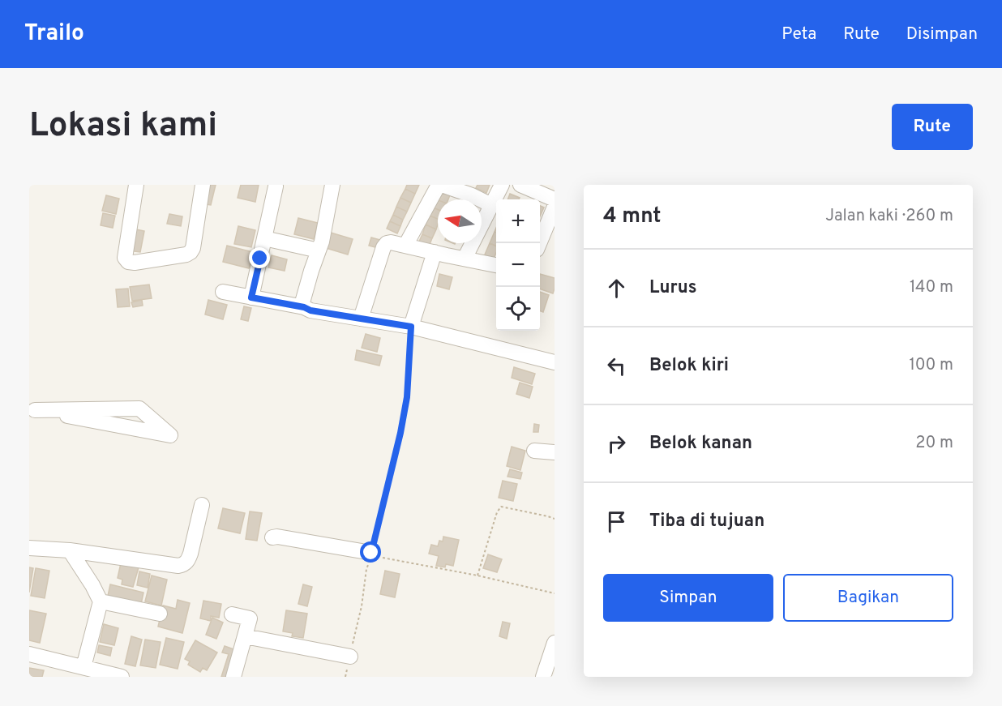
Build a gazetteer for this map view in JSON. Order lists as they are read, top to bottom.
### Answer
{
  "north": "left",
  "page": {
    "header": "Trailo",
    "nav": ["Peta", "Rute", "Disimpan"],
    "buttons": [
      "Rute",
      ["Simpan", "Bagikan"]
    ],
    "title": "Lokasi kami",
    "heading": ["4 mnt", "Jalan kaki · 260 m"],
    "map_buttons": ["+", "−"],
    "list": [
      ["Lurus", "140 m"],
      ["Belok kiri", "100 m"],
      ["Belok kanan", "20 m"],
      "Tiba di tujuan"
    ]
  }
}
